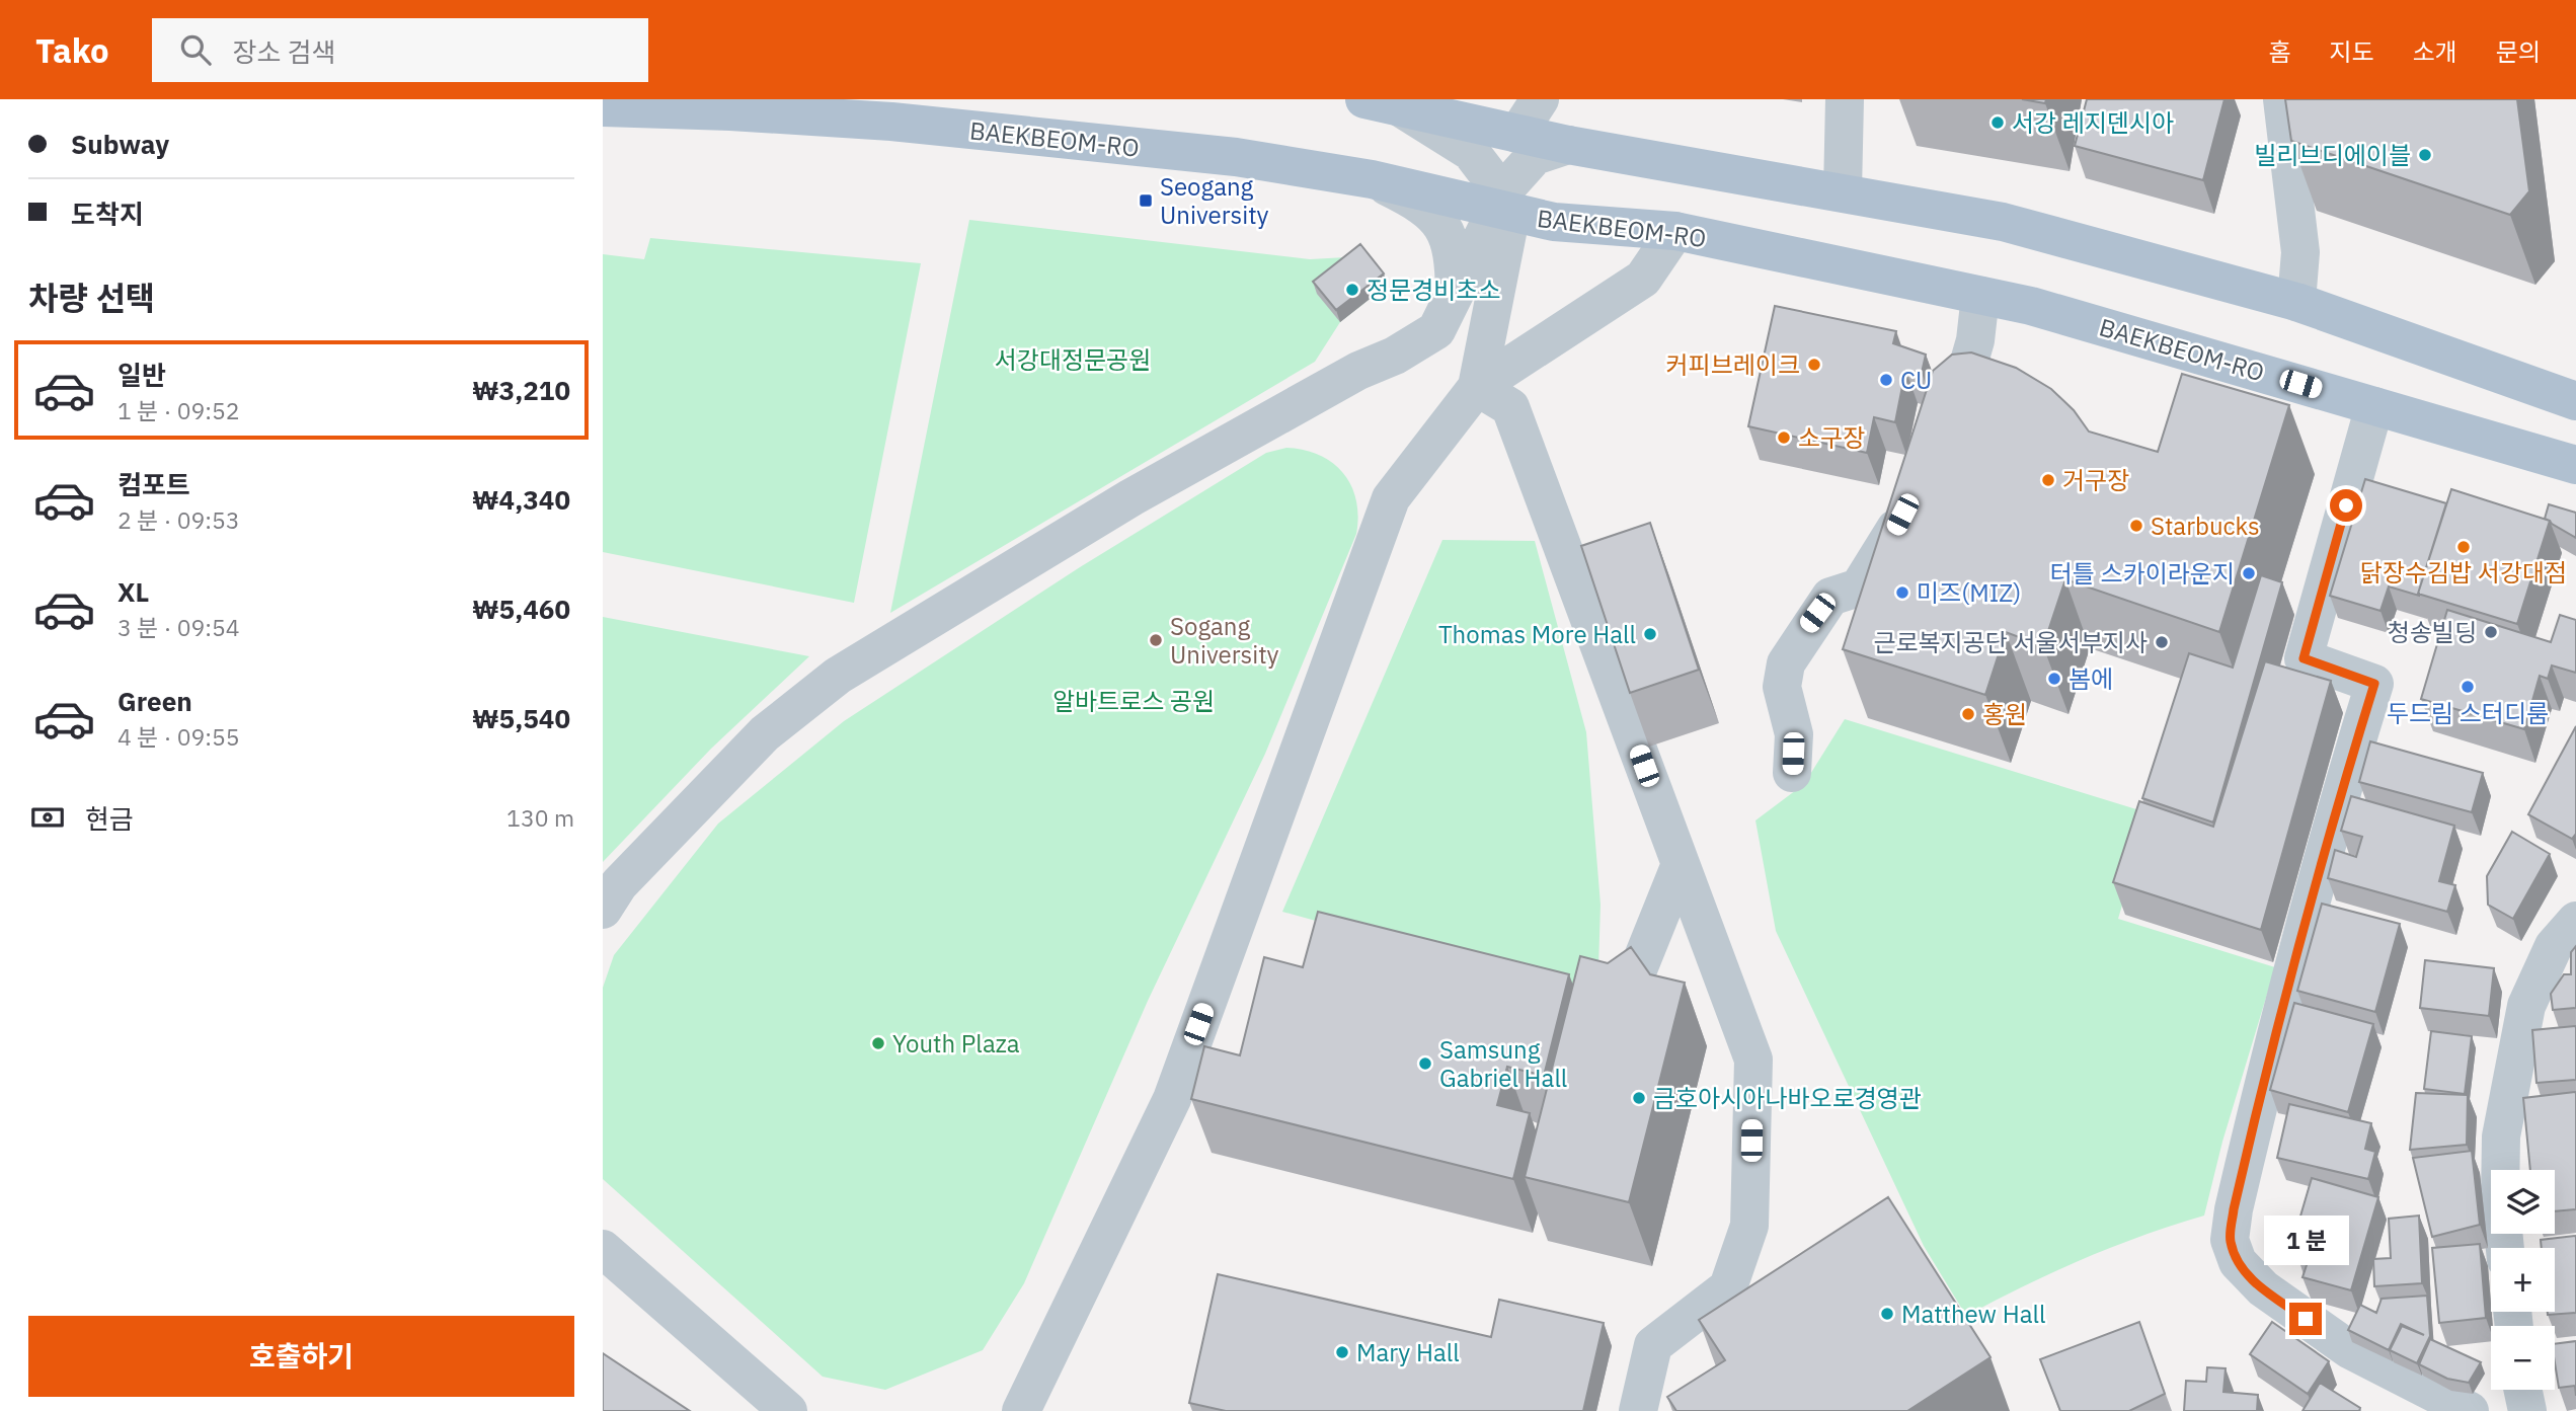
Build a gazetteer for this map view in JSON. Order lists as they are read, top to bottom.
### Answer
{
  "streets": {
    "main road": ["BAEKBEOM-RO"]
  },
  "parks": ["서강대정문공원", "알바트로스 공원"],
  "places": {
    "other": [
      "서강 레지덴시아",
      "빌리브디에이블",
      "정문경비초소",
      "커피브레이크",
      "CU",
      "소구장",
      "거구장",
      "Starbucks",
      "닭장수김밥 서강대점",
      "터틀 스카이라운지",
      "미즈(MIZ)",
      "청송빌딩",
      "Thomas More Hall",
      "Sogang University",
      "근로복지공단 서울서부지사",
      "봄에",
      "두드림 스터디룸",
      "홍원",
      "Youth Plaza",
      "Samsung Gabriel Hall",
      "금호아시아나바오로경영관",
      "Matthew Hall",
      "Mary Hall"
    ],
    "transit": ["Seogang University"]
  },
  "page": {
    "header": "Tako",
    "search": "장소 검색",
    "nav": [
      "홈",
      "지도",
      "소개",
      "문의"
    ],
    "banner": ["Subway", "도착지"],
    "heading": "차량 선택",
    "list": [
      {
        "name": "일반",
        "note": "1 분 · 09:52",
        "value": "₩3,210"
      },
      {
        "name": "컴포트",
        "note": "2 분 · 09:53",
        "value": "₩4,340"
      },
      {
        "name": "XL",
        "note": "3 분 · 09:54",
        "value": "₩5,460"
      },
      {
        "name": "Green",
        "note": "4 분 · 09:55",
        "value": "₩5,540"
      }
    ],
    "pay": ["현금", "130 m"],
    "map_buttons": ["+", "−"],
    "bubble": "1 분",
    "buttons": "호출하기"
  }
}
